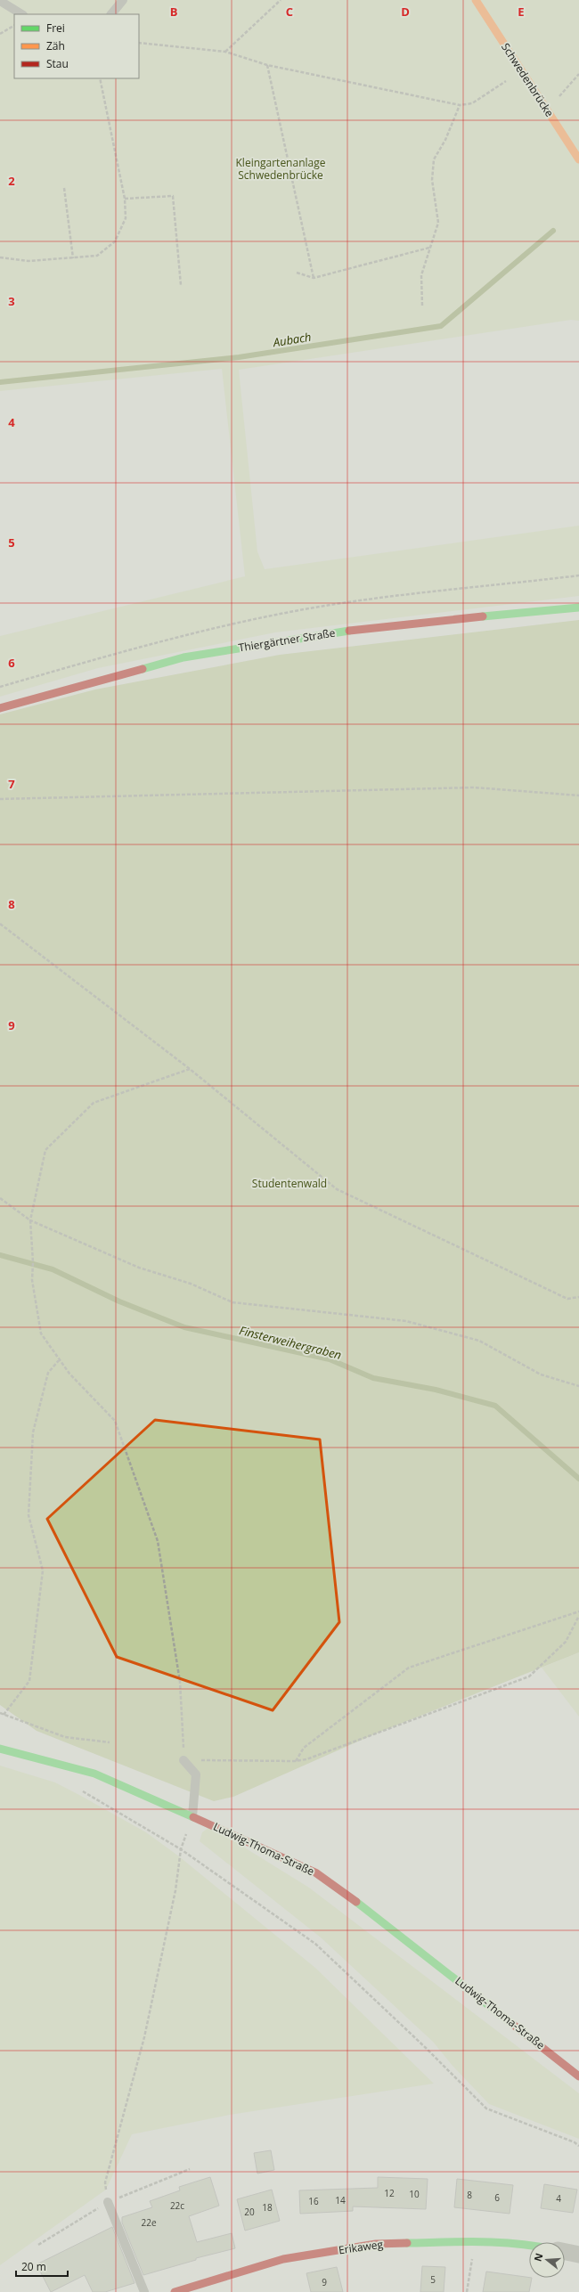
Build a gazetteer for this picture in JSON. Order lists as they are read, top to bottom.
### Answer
{
  "streets": {
    "street": [
      "Schwedenbrücke",
      "Thiergärtner Straße",
      "Ludwig-Thoma-Straße",
      "Erikaweg"
    ]
  },
  "water": ["Aubach", "Finsterweihergraben"],
  "parks": ["Kleingartenanlage Schwedenbrücke", "Studentenwald"],
  "house_numbers": [
    "12",
    "10",
    "8",
    "6",
    "4",
    "14",
    "16",
    "22c",
    "18",
    "20",
    "22e",
    "5",
    "9"
  ],
  "legend": ["Frei", "Zäh", "Stau"],
  "scale_bar": "20 m",
  "north": "left",
  "grid": {
    "columns": [
      "B",
      "C",
      "D",
      "E"
    ],
    "rows": [
      "2",
      "3",
      "4",
      "5",
      "6",
      "7",
      "8",
      "9"
    ]
  }
}
